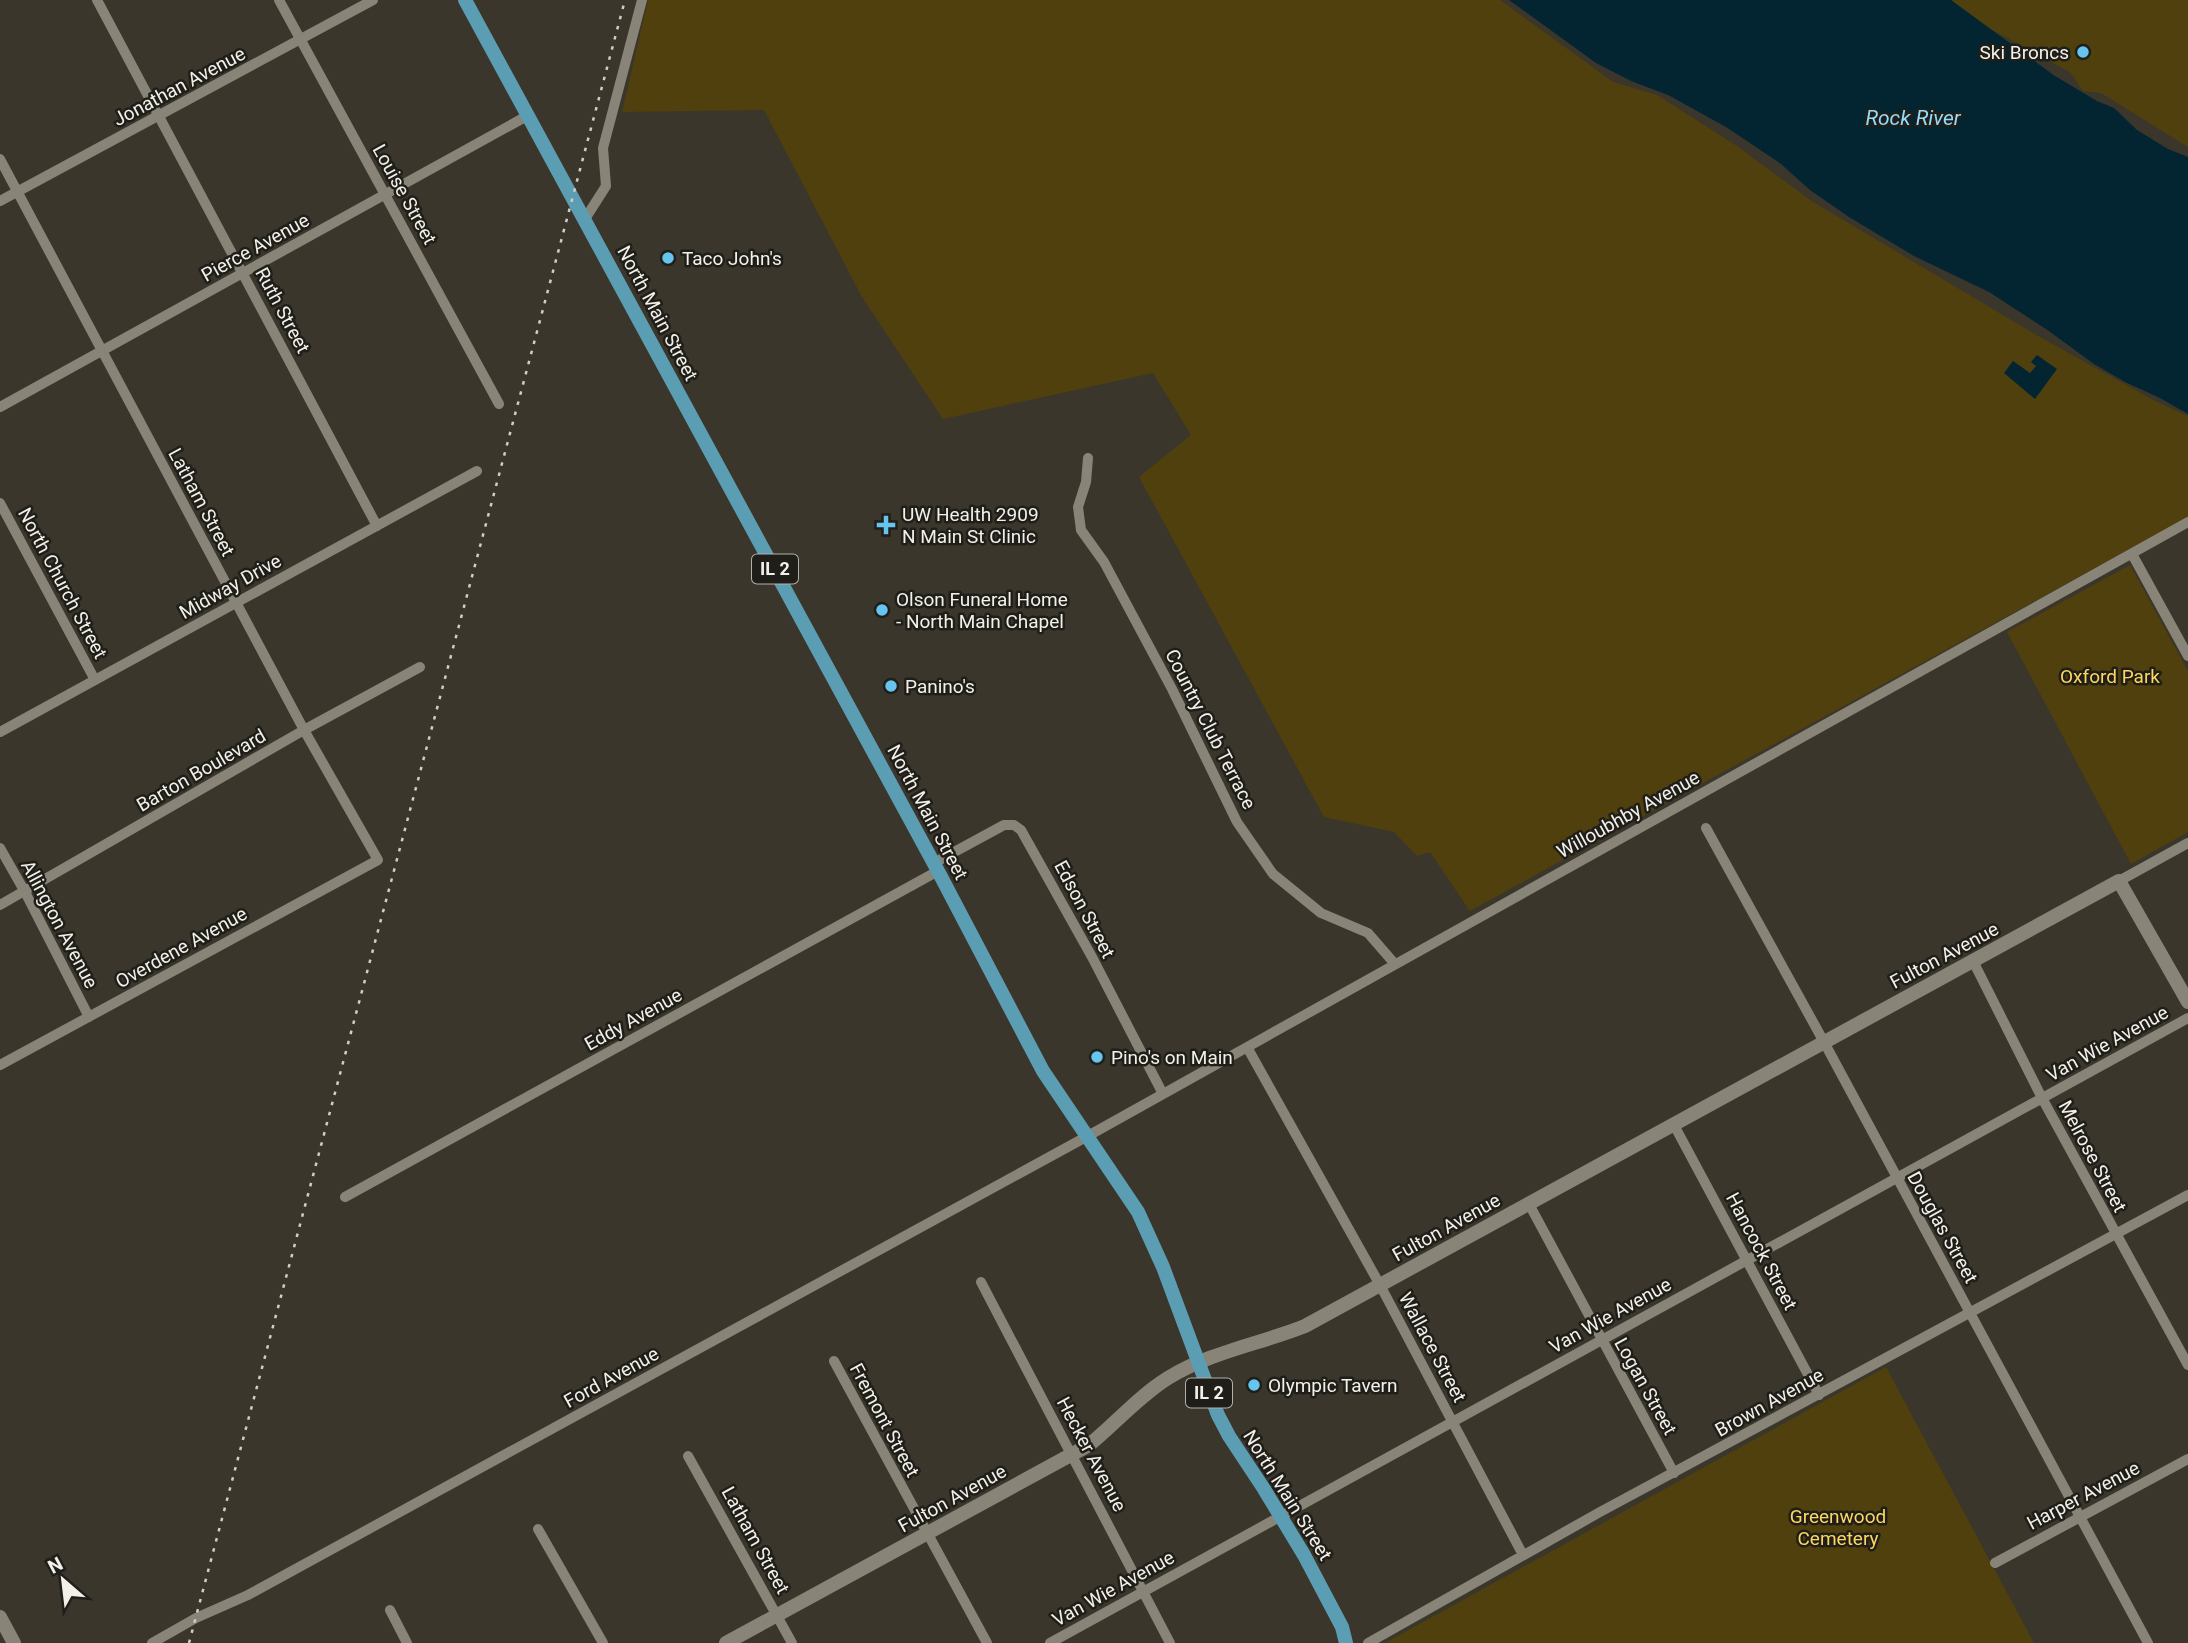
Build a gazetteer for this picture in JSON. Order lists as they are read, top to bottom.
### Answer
{
  "streets": {
    "main road": ["North Main Street", "IL 2"],
    "street": [
      "Jonathan Avenue",
      "Louise Street",
      "Pierce Avenue",
      "Ruth Street",
      "Latham Street",
      "North Church Street",
      "Midway Drive",
      "Country Club Terrace",
      "Barton Boulevard",
      "Willoubhby Avenue",
      "Edson Street",
      "Allington Avenue",
      "Overdene Avenue",
      "Fulton Avenue",
      "Eddy Avenue",
      "Van Wie Avenue",
      "Melrose Street",
      "Douglas Street",
      "Hancock Street",
      "Wallace Street",
      "Ford Avenue",
      "Logan Street",
      "Brown Avenue",
      "Fremont Street",
      "Hecker Avenue",
      "Harper Avenue"
    ]
  },
  "crossings": [
    ["Jonathan Avenue", "Louise Street"],
    ["Jonathan Avenue", "Ruth Street"],
    ["Jonathan Avenue", "Latham Street"],
    ["Louise Street", "Pierce Avenue"],
    ["Pierce Avenue", "Ruth Street"],
    ["Pierce Avenue", "North Main Street"],
    ["Pierce Avenue", "Latham Street"],
    ["Ruth Street", "Midway Drive"],
    ["North Main Street", "Willoubhby Avenue"],
    ["North Main Street", "Edson Street"],
    ["North Main Street", "Fulton Avenue"],
    ["North Main Street", "Eddy Avenue"],
    ["North Main Street", "Van Wie Avenue"],
    ["North Main Street", "Ford Avenue"],
    ["Latham Street", "Midway Drive"],
    ["Latham Street", "Barton Boulevard"],
    ["Latham Street", "Overdene Avenue"],
    ["Latham Street", "Fulton Avenue"],
    ["North Church Street", "Midway Drive"],
    ["Country Club Terrace", "Willoubhby Avenue"],
    ["Barton Boulevard", "Allington Avenue"],
    ["Willoubhby Avenue", "Edson Street"],
    ["Willoubhby Avenue", "Wallace Street"],
    ["Willoubhby Avenue", "Ford Avenue"],
    ["Edson Street", "Eddy Avenue"],
    ["Allington Avenue", "Overdene Avenue"],
    ["Fulton Avenue", "Melrose Street"],
    ["Fulton Avenue", "Douglas Street"],
    ["Fulton Avenue", "Hancock Street"],
    ["Fulton Avenue", "Wallace Street"],
    ["Fulton Avenue", "Logan Street"],
    ["Fulton Avenue", "Fremont Street"],
    ["Fulton Avenue", "Hecker Avenue"],
    ["Van Wie Avenue", "Melrose Street"],
    ["Van Wie Avenue", "Douglas Street"],
    ["Van Wie Avenue", "Hancock Street"],
    ["Van Wie Avenue", "Wallace Street"],
    ["Van Wie Avenue", "Logan Street"],
    ["Van Wie Avenue", "Hecker Avenue"],
    ["Melrose Street", "Brown Avenue"],
    ["Douglas Street", "Brown Avenue"],
    ["Douglas Street", "Harper Avenue"],
    ["Hancock Street", "Brown Avenue"],
    ["Wallace Street", "Brown Avenue"],
    ["Logan Street", "Brown Avenue"]
  ],
  "water": ["Rock River"],
  "parks": ["Oxford Park", "Greenwood Cemetery"],
  "places": {
    "other": [
      "Ski Broncs",
      "Taco John's",
      "Olson Funeral Home - North Main Chapel",
      "Panino's",
      "Pino's on Main",
      "Olympic Tavern"
    ],
    "health": ["UW Health 2909 N Main St Clinic"]
  },
  "north": "top left"
}
